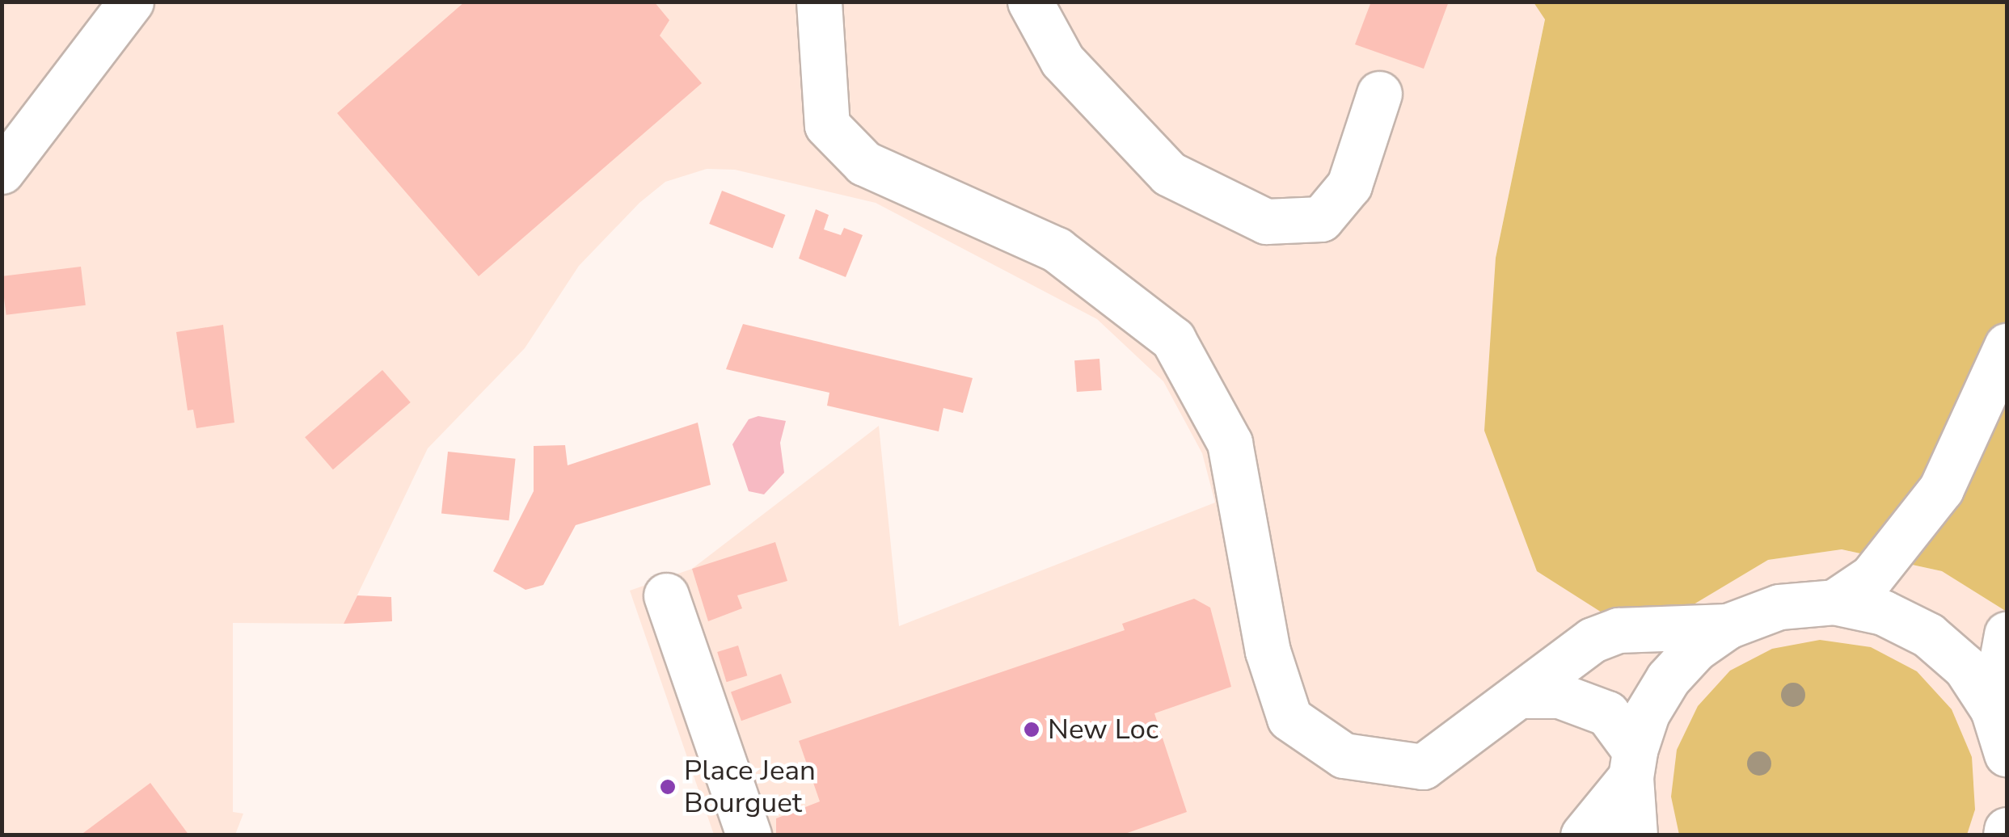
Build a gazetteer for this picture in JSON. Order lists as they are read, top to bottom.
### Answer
{
  "places": ["New Loc", "Place Jean Bourguet"]
}
